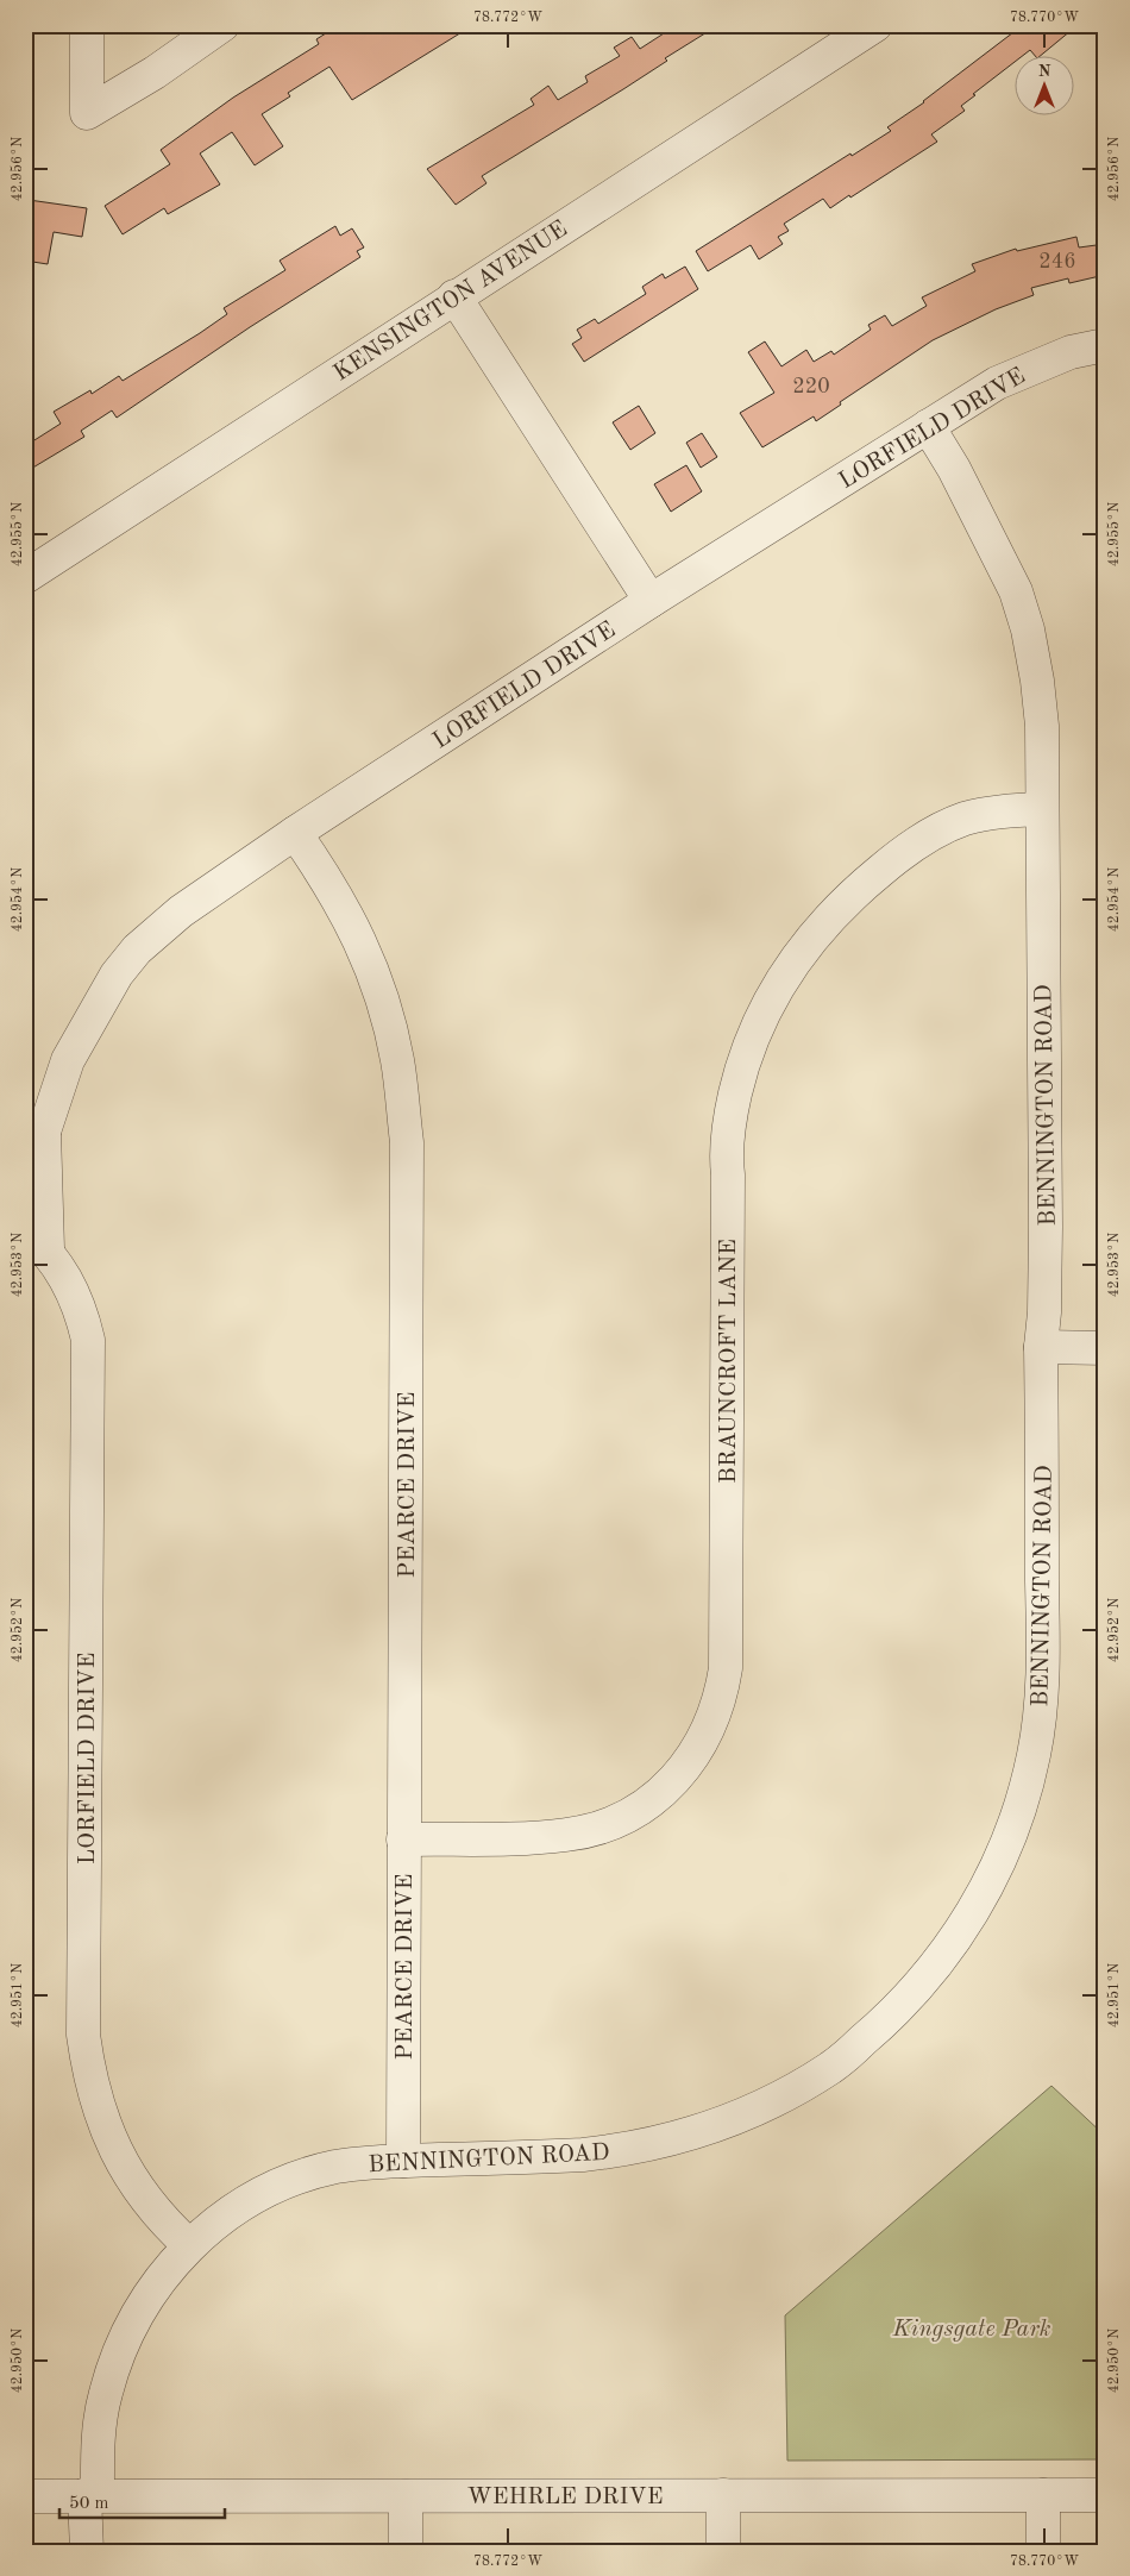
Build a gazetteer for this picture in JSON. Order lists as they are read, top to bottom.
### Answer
{
  "streets": {
    "street": [
      "KENSINGTON AVENUE",
      "LORFIELD DRIVE",
      "BENNINGTON ROAD",
      "BRAUNCROFT LANE",
      "PEARCE DRIVE",
      "WEHRLE DRIVE"
    ]
  },
  "crossings": [
    ["LORFIELD DRIVE", "BENNINGTON ROAD"],
    ["LORFIELD DRIVE", "PEARCE DRIVE"],
    ["BENNINGTON ROAD", "BRAUNCROFT LANE"],
    ["BENNINGTON ROAD", "PEARCE DRIVE"],
    ["BENNINGTON ROAD", "WEHRLE DRIVE"],
    ["BRAUNCROFT LANE", "PEARCE DRIVE"]
  ],
  "parks": ["Kingsgate Park"],
  "house_numbers": ["246", "220"],
  "scale_bar": "50 m",
  "north": "top",
  "coordinates": [
    "78.772°W",
    "78.770°W",
    "42.956°N",
    "42.955°N",
    "42.954°N",
    "42.953°N",
    "42.952°N",
    "42.951°N",
    "42.950°N"
  ]
}
